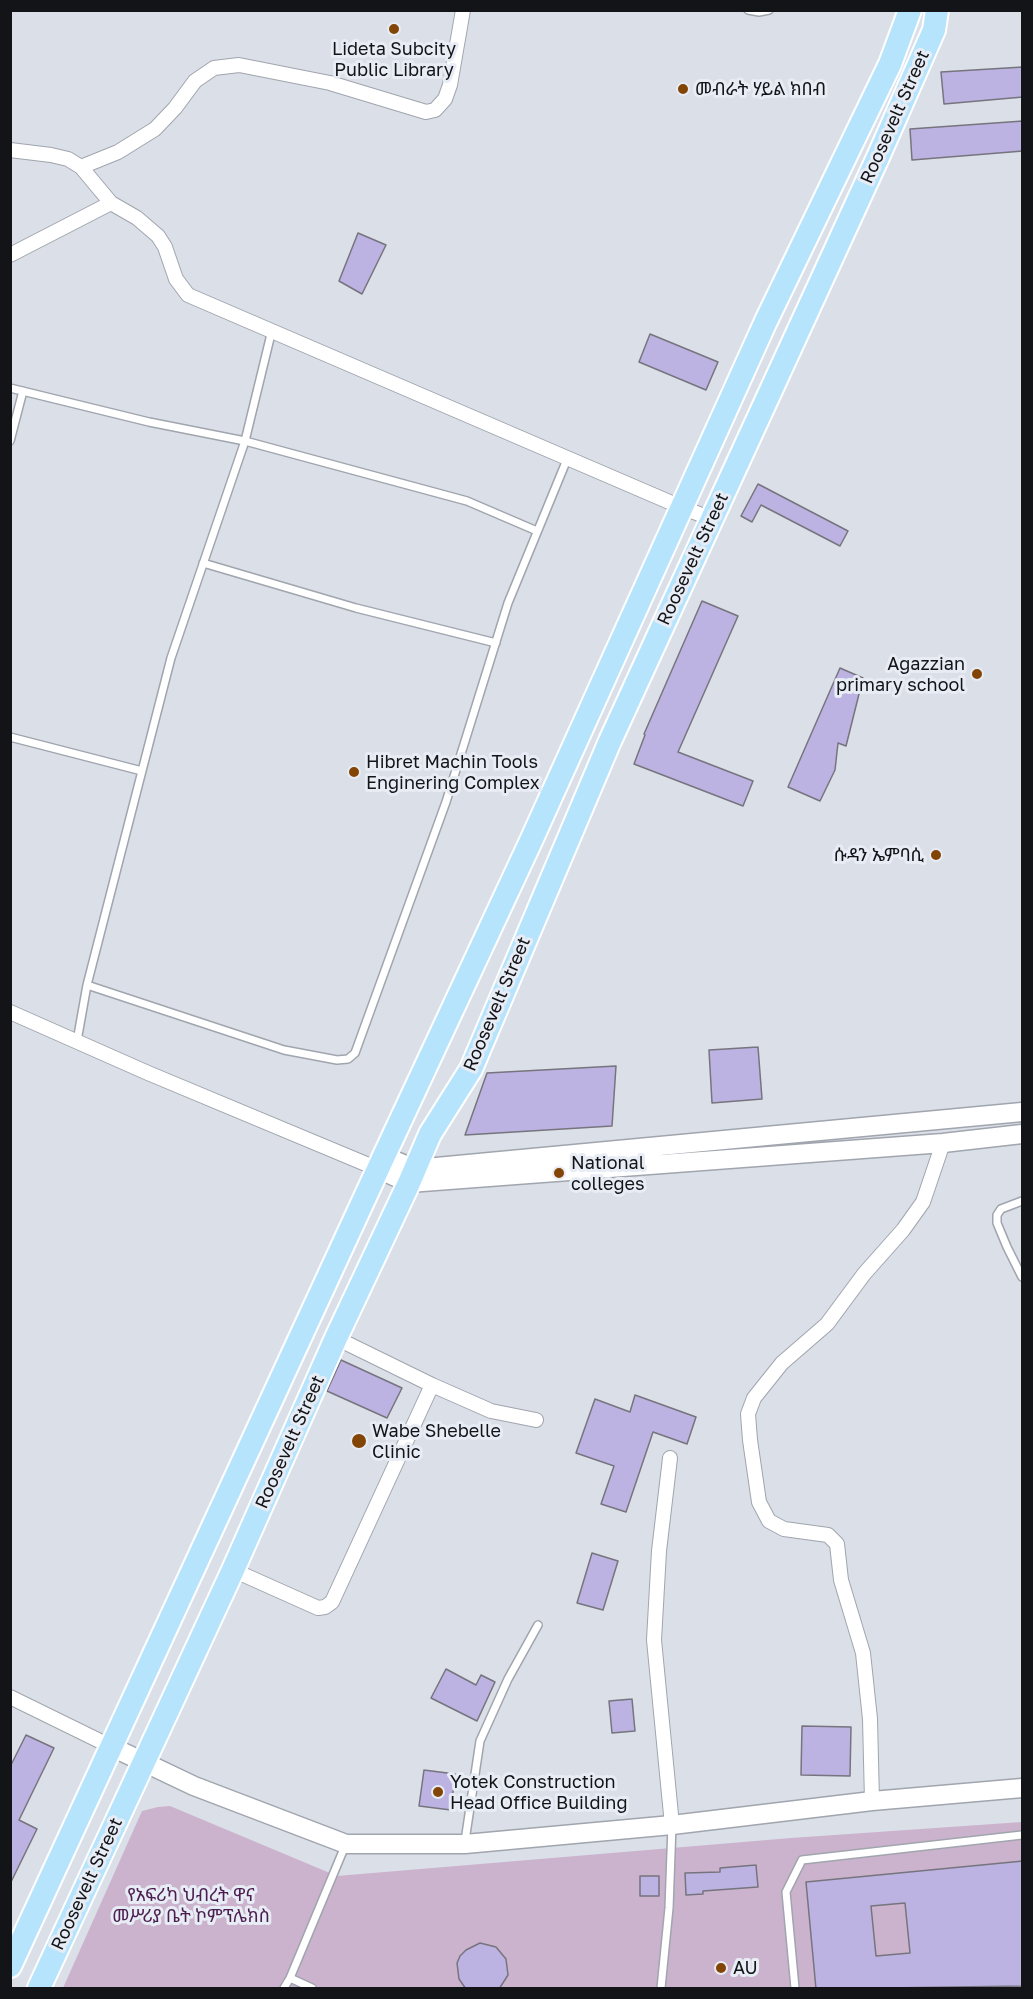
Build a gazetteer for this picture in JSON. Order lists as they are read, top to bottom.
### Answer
{
  "streets": {
    "main road": ["Roosevelt Street"]
  },
  "parks": ["የአፍሪካ ህብረት ዋና መሥሪያ ቤት ኮምፕሌክስ"],
  "places": [
    "Lideta Subcity Public Library",
    "መብራት ሃይል ክበብ",
    "Agazzian primary school",
    "Hibret Machin Tools Enginering Complex",
    "ሱዳን ኤምባሲ",
    "National colleges",
    "Wabe Shebelle Clinic",
    "Yotek Construction Head Office Building",
    "AU"
  ]
}
